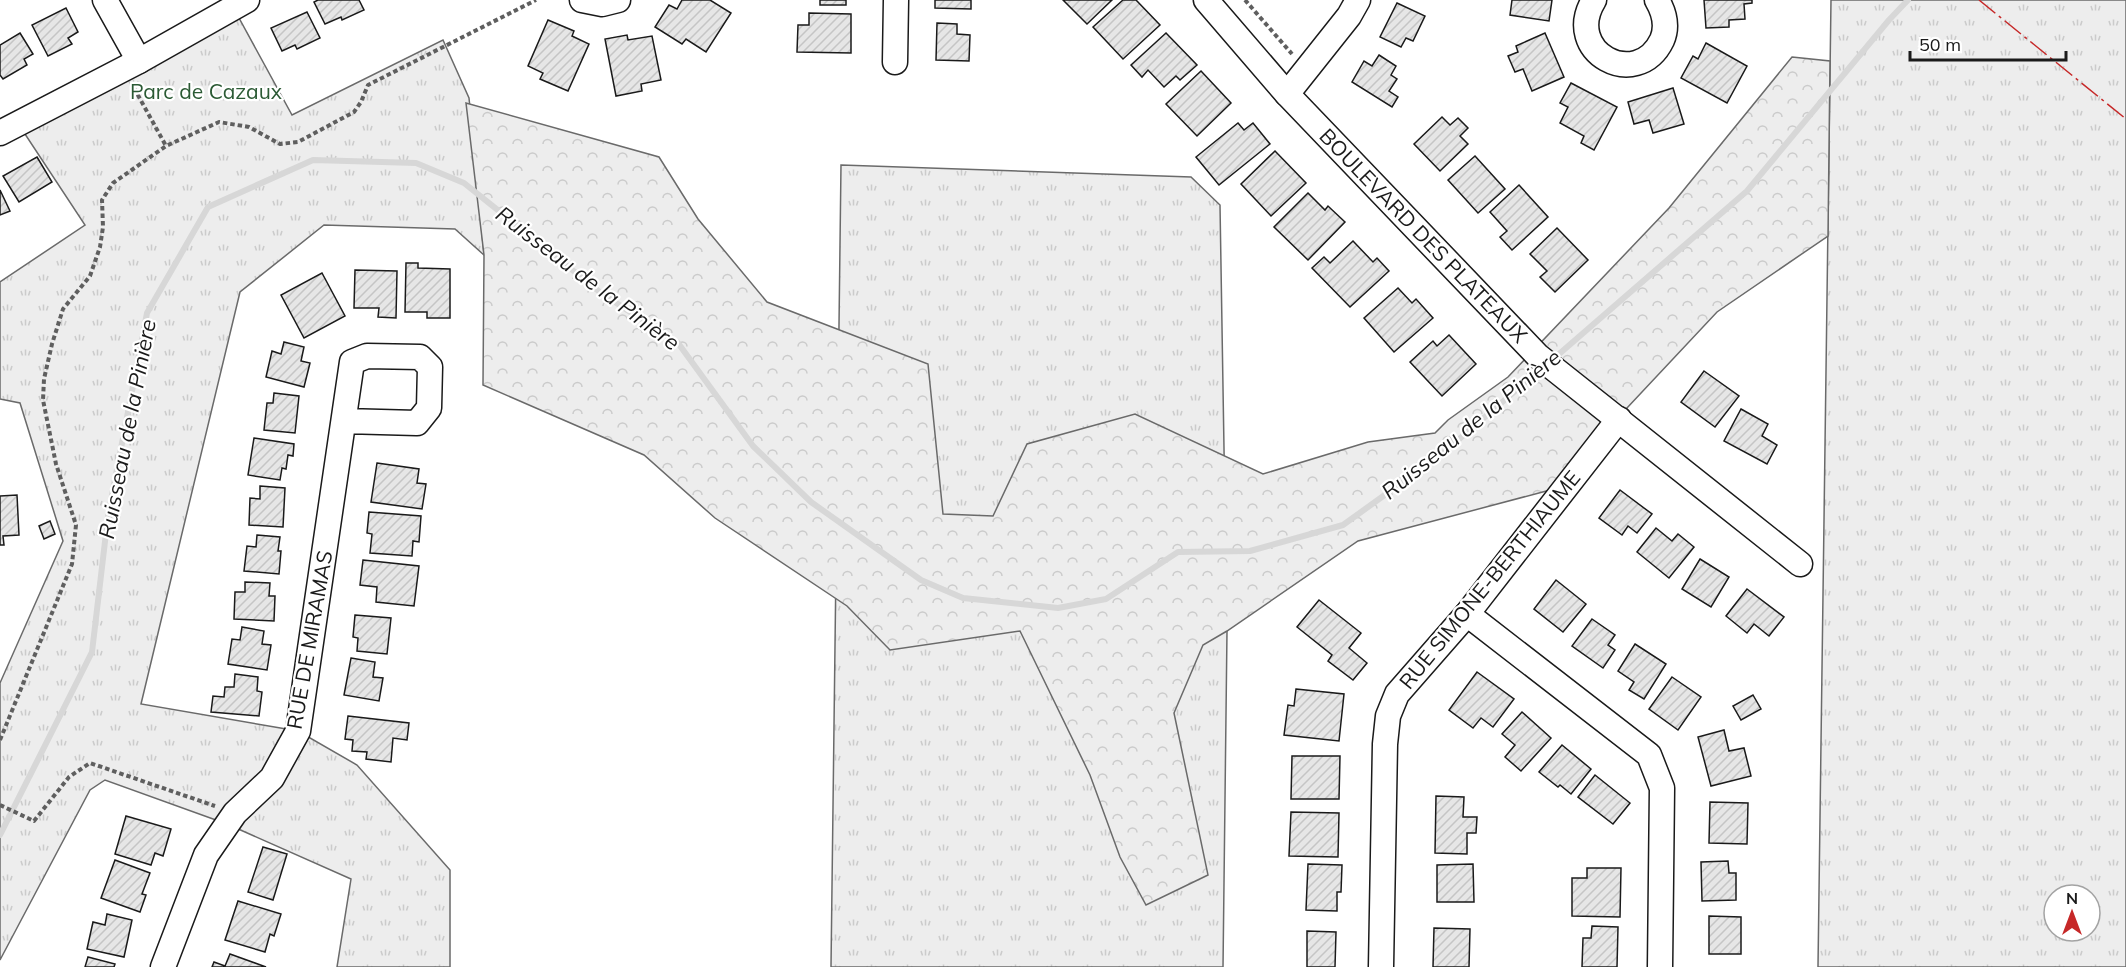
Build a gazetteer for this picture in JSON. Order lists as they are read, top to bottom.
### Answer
{
  "streets": {
    "street": ["BOULEVARD DES PLATEAUX", "RUE SIMONE-BERTHIAUME", "RUE DE MIRAMAS"]
  },
  "crossings": [
    ["BOULEVARD DES PLATEAUX", "RUE SIMONE-BERTHIAUME"]
  ],
  "water": ["Ruisseau de la Pinière"],
  "parks": ["Parc de Cazaux"],
  "scale_bar": "50 m",
  "north": "top"
}
